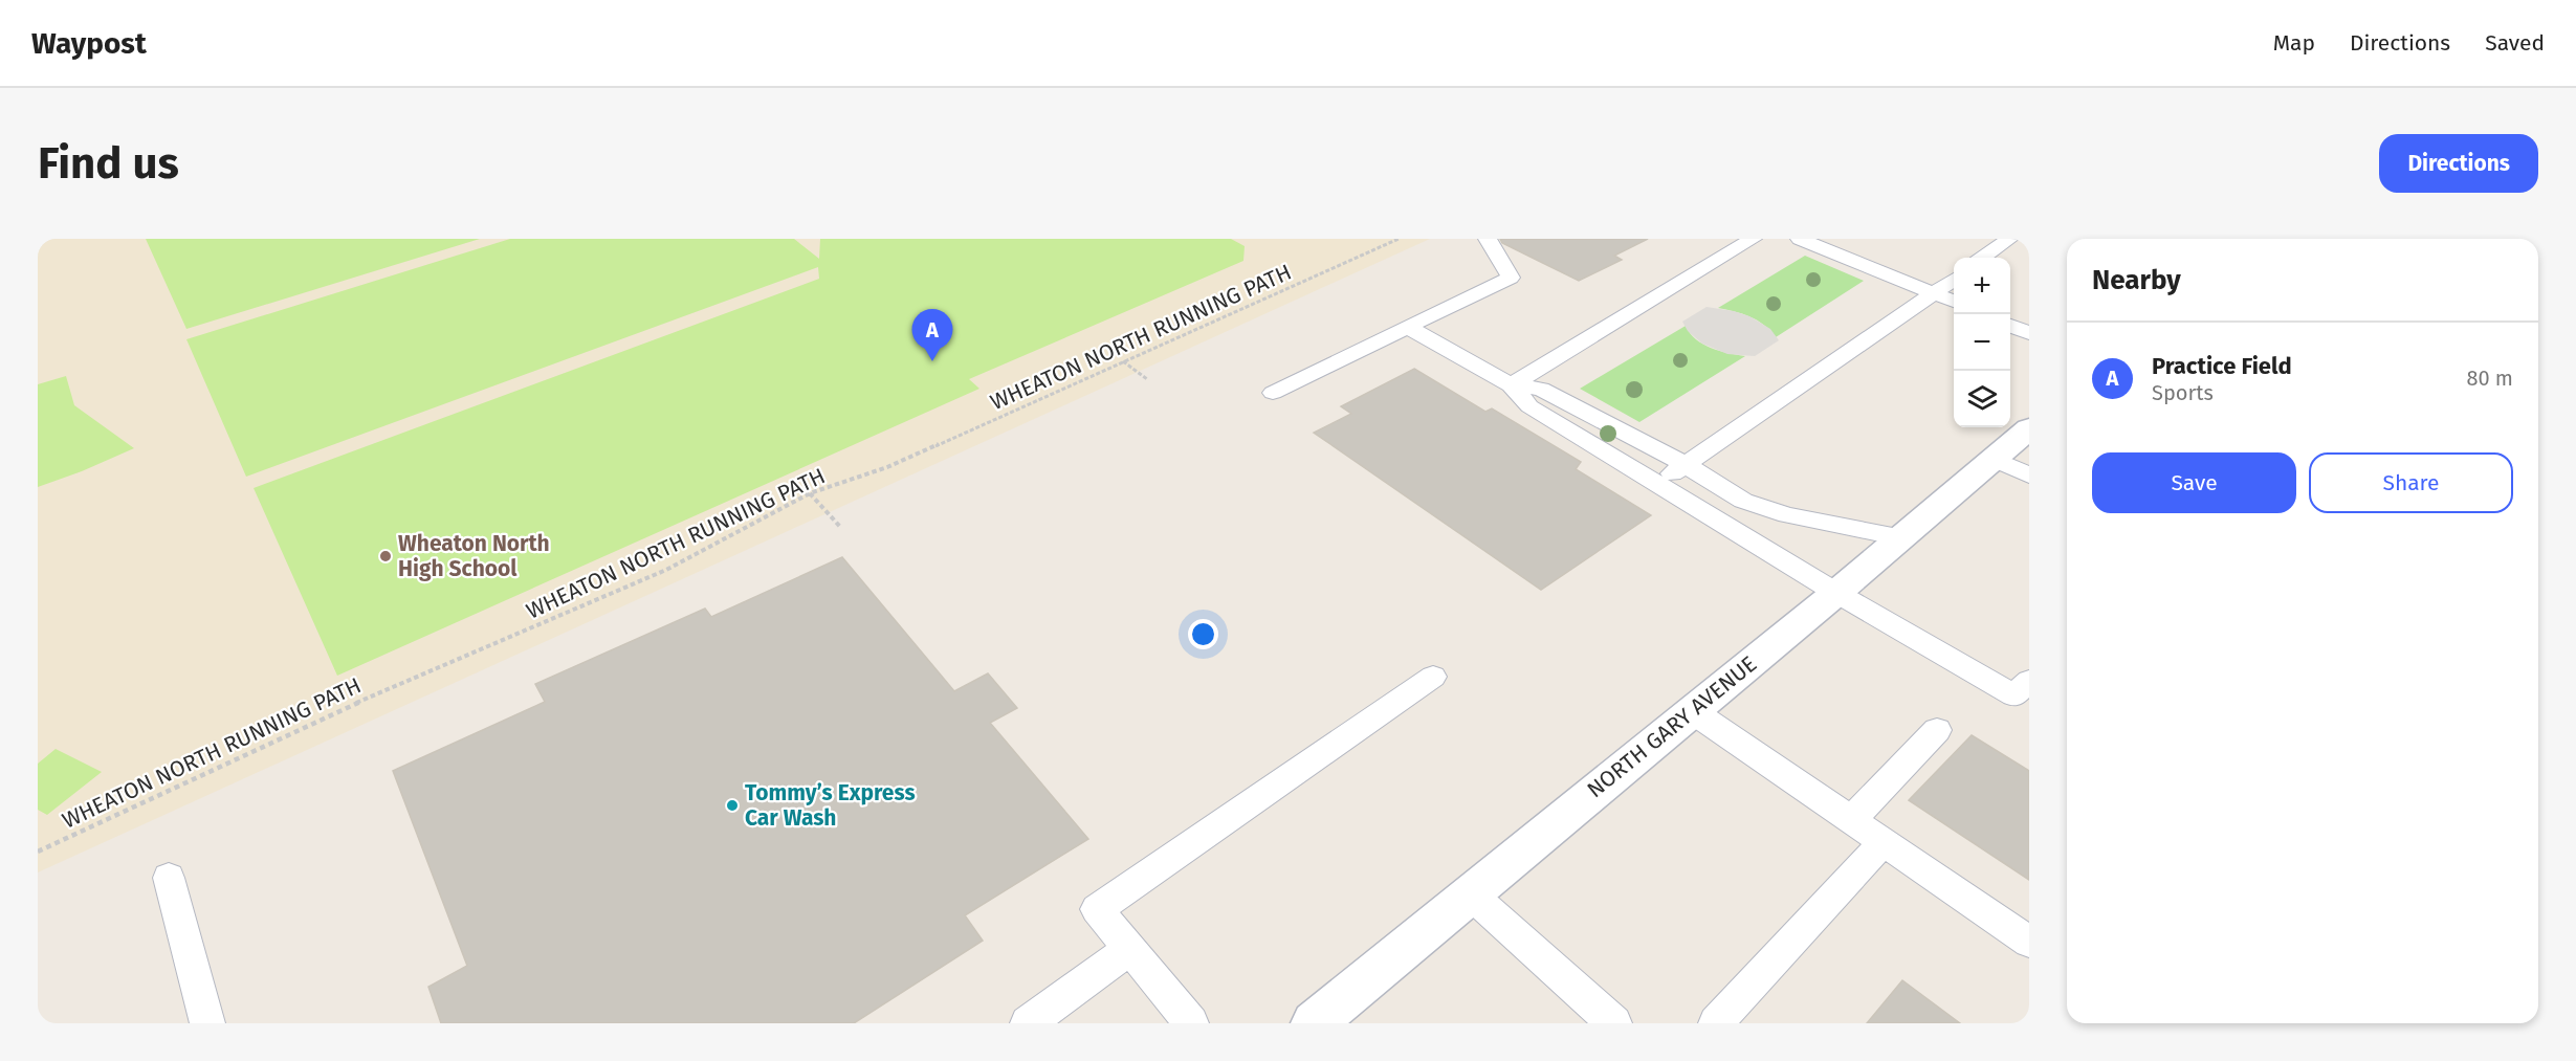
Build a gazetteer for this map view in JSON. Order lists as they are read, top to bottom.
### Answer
{
  "streets": {
    "street": ["NORTH GARY AVENUE"],
    "path": ["WHEATON NORTH RUNNING PATH"]
  },
  "places": ["Wheaton North High School", "Tommy’s Express Car Wash"],
  "page": {
    "header": "Waypost",
    "nav": ["Map", "Directions", "Saved"],
    "buttons": [
      "Directions",
      ["Save", "Share"]
    ],
    "title": "Find us",
    "heading": "Nearby",
    "map_buttons": ["+", "−"],
    "pins": "A",
    "list": [
      {
        "mark": "A",
        "name": "Practice Field",
        "note": "Sports",
        "value": "80 m"
      }
    ]
  }
}
